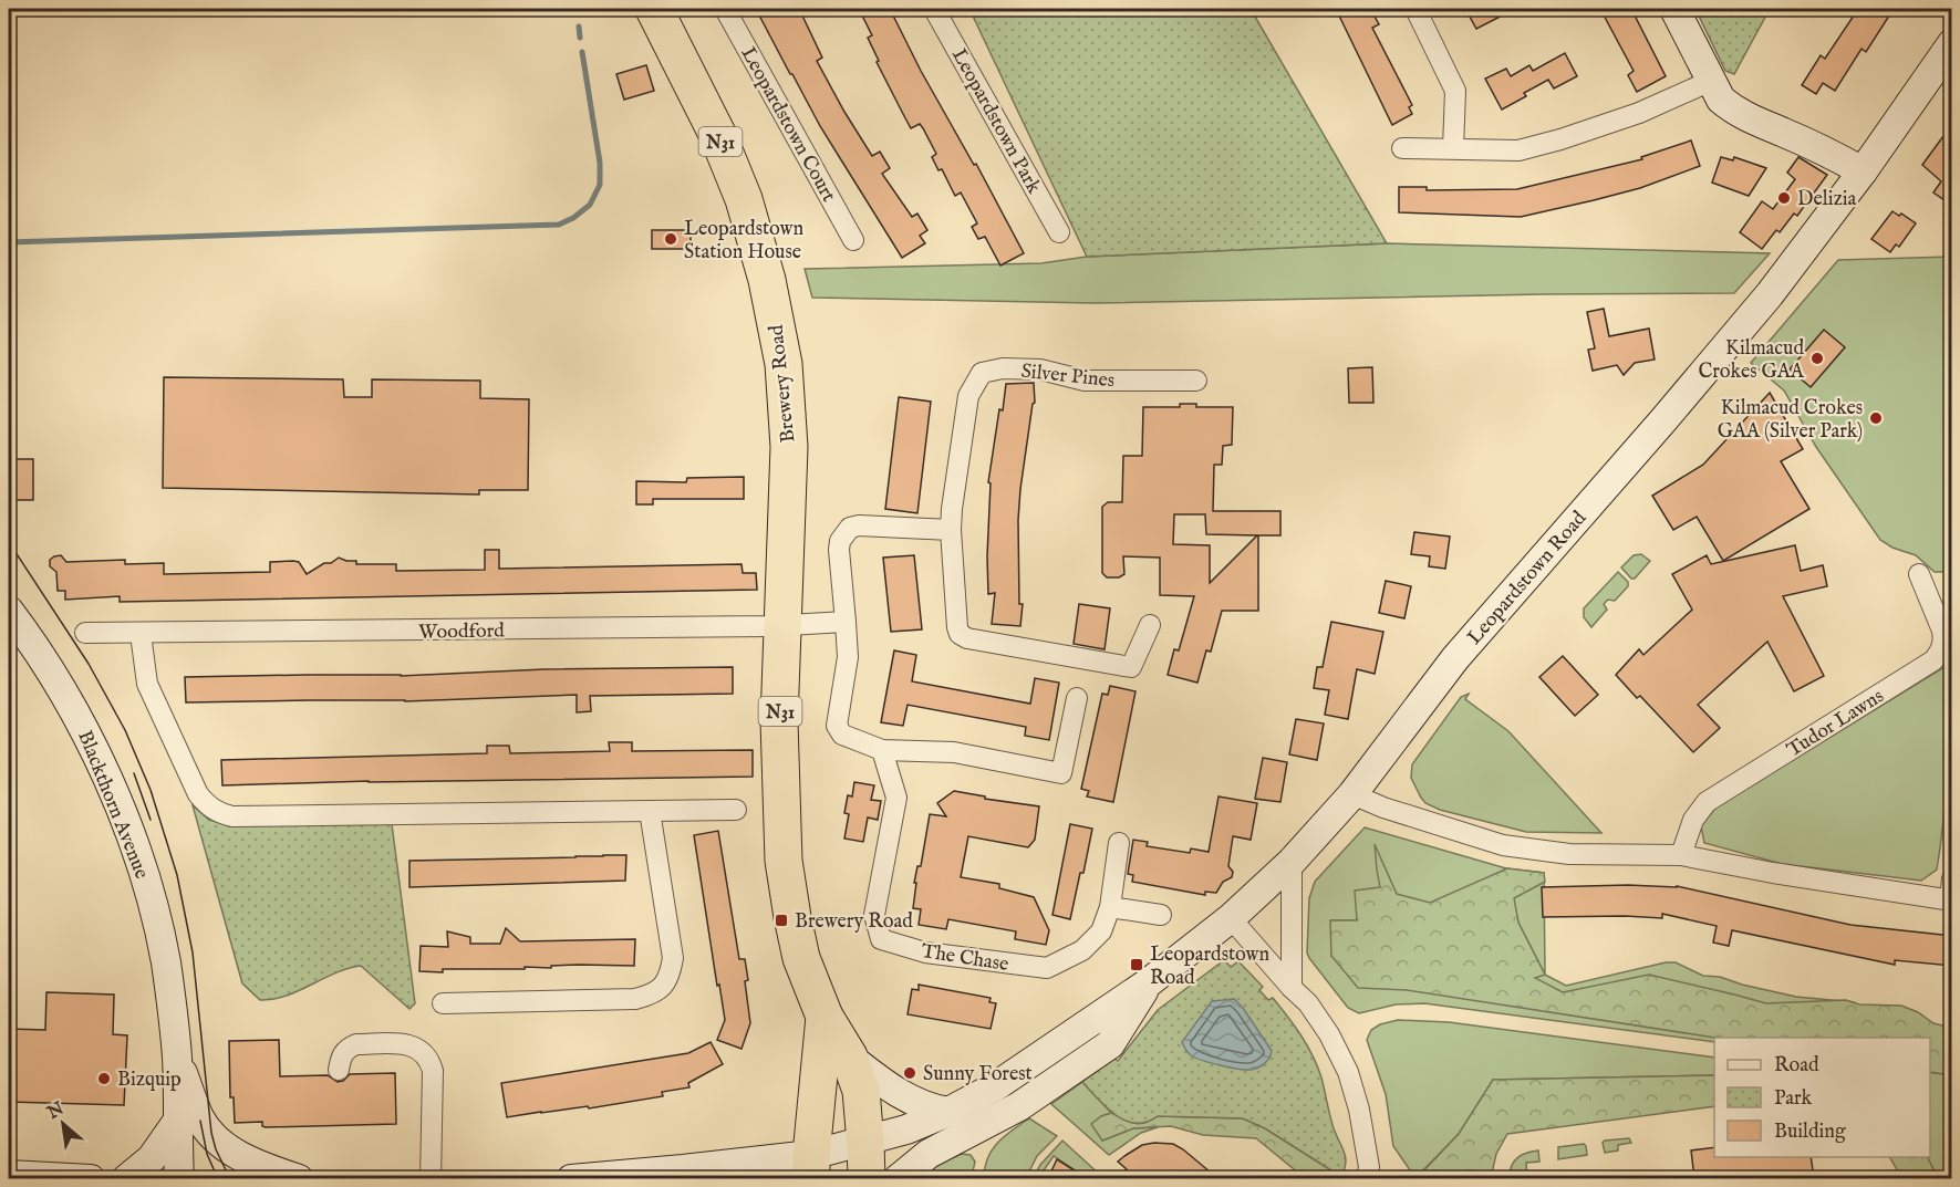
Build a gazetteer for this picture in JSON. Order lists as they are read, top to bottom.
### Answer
{
  "streets": {
    "highway": ["N31", "Brewery Road"],
    "main road": ["Leopardstown Road", "Blackthorn Avenue"],
    "street": [
      "Leopardstown Park",
      "Leopardstown Court",
      "Silver Pines",
      "Woodford",
      "Tudor Lawns",
      "The Chase"
    ]
  },
  "crossings": [
    ["N31", "Brewery Road"],
    ["N31", "Leopardstown Road"],
    ["Brewery Road", "Leopardstown Road"],
    ["Brewery Road", "Woodford"]
  ],
  "places": {
    "other": [
      "Delizia",
      "Leopardstown Station House",
      "Kilmacud Crokes GAA",
      "Kilmacud Crokes GAA (Silver Park)",
      "Sunny Forest",
      "Bizquip"
    ],
    "transit": ["Brewery Road", "Leopardstown Road"]
  },
  "legend": ["Road", "Park", "Building"],
  "north": "top left"
}
